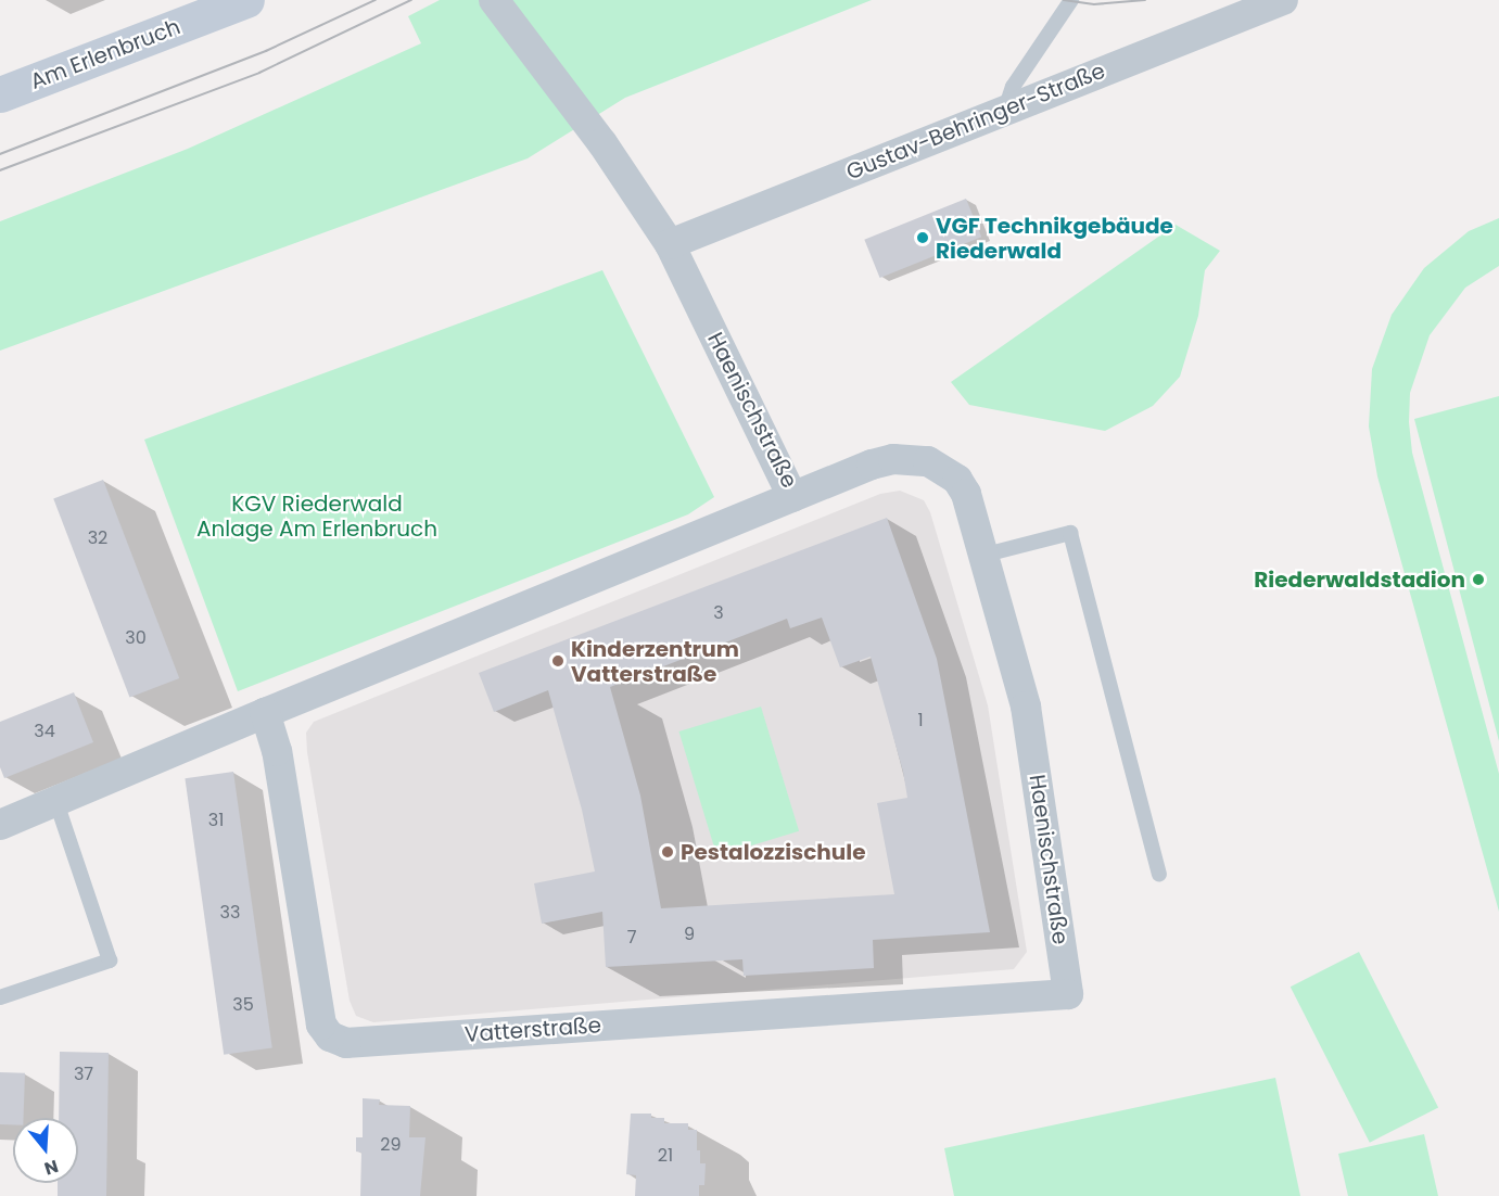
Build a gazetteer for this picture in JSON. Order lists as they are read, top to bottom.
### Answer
{
  "streets": {
    "main road": ["Am Erlenbruch"],
    "street": ["Gustav-Behringer-Straße", "Haenischstraße", "Vatterstraße"]
  },
  "crossings": [
    ["Gustav-Behringer-Straße", "Haenischstraße"],
    ["Haenischstraße", "Vatterstraße"]
  ],
  "parks": ["KGV Riederwald Anlage Am Erlenbruch"],
  "places": [
    "VGF Technikgebäude Riederwald",
    "Riederwaldstadion",
    "Kinderzentrum Vatterstraße",
    "Pestalozzischule"
  ],
  "house_numbers": [
    "32",
    "3",
    "30",
    "1",
    "34",
    "31",
    "33",
    "9",
    "7",
    "35",
    "37",
    "29",
    "21"
  ],
  "north": "bottom"
}
